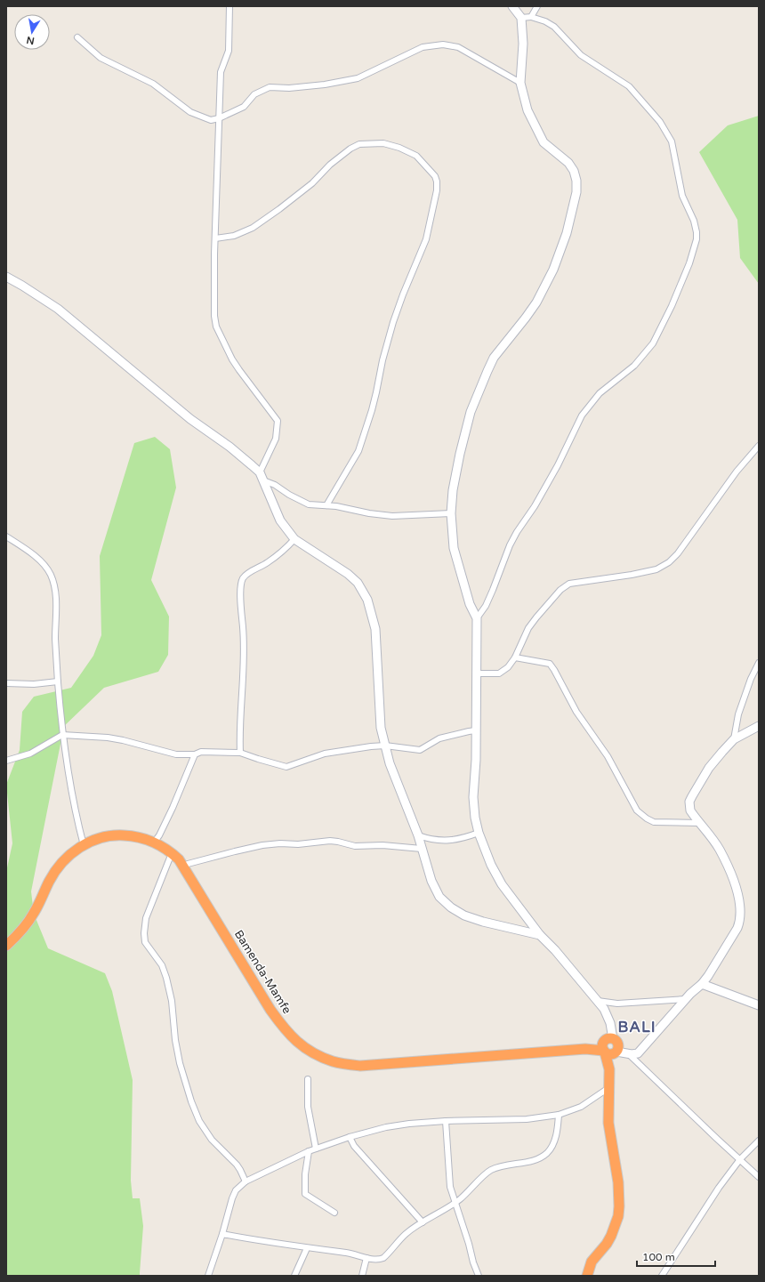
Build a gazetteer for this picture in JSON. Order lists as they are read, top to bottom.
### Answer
{
  "streets": {
    "highway": ["Bamenda-Mamfe"]
  },
  "districts": ["BALI"],
  "scale_bar": "100 m",
  "north": "bottom"
}
